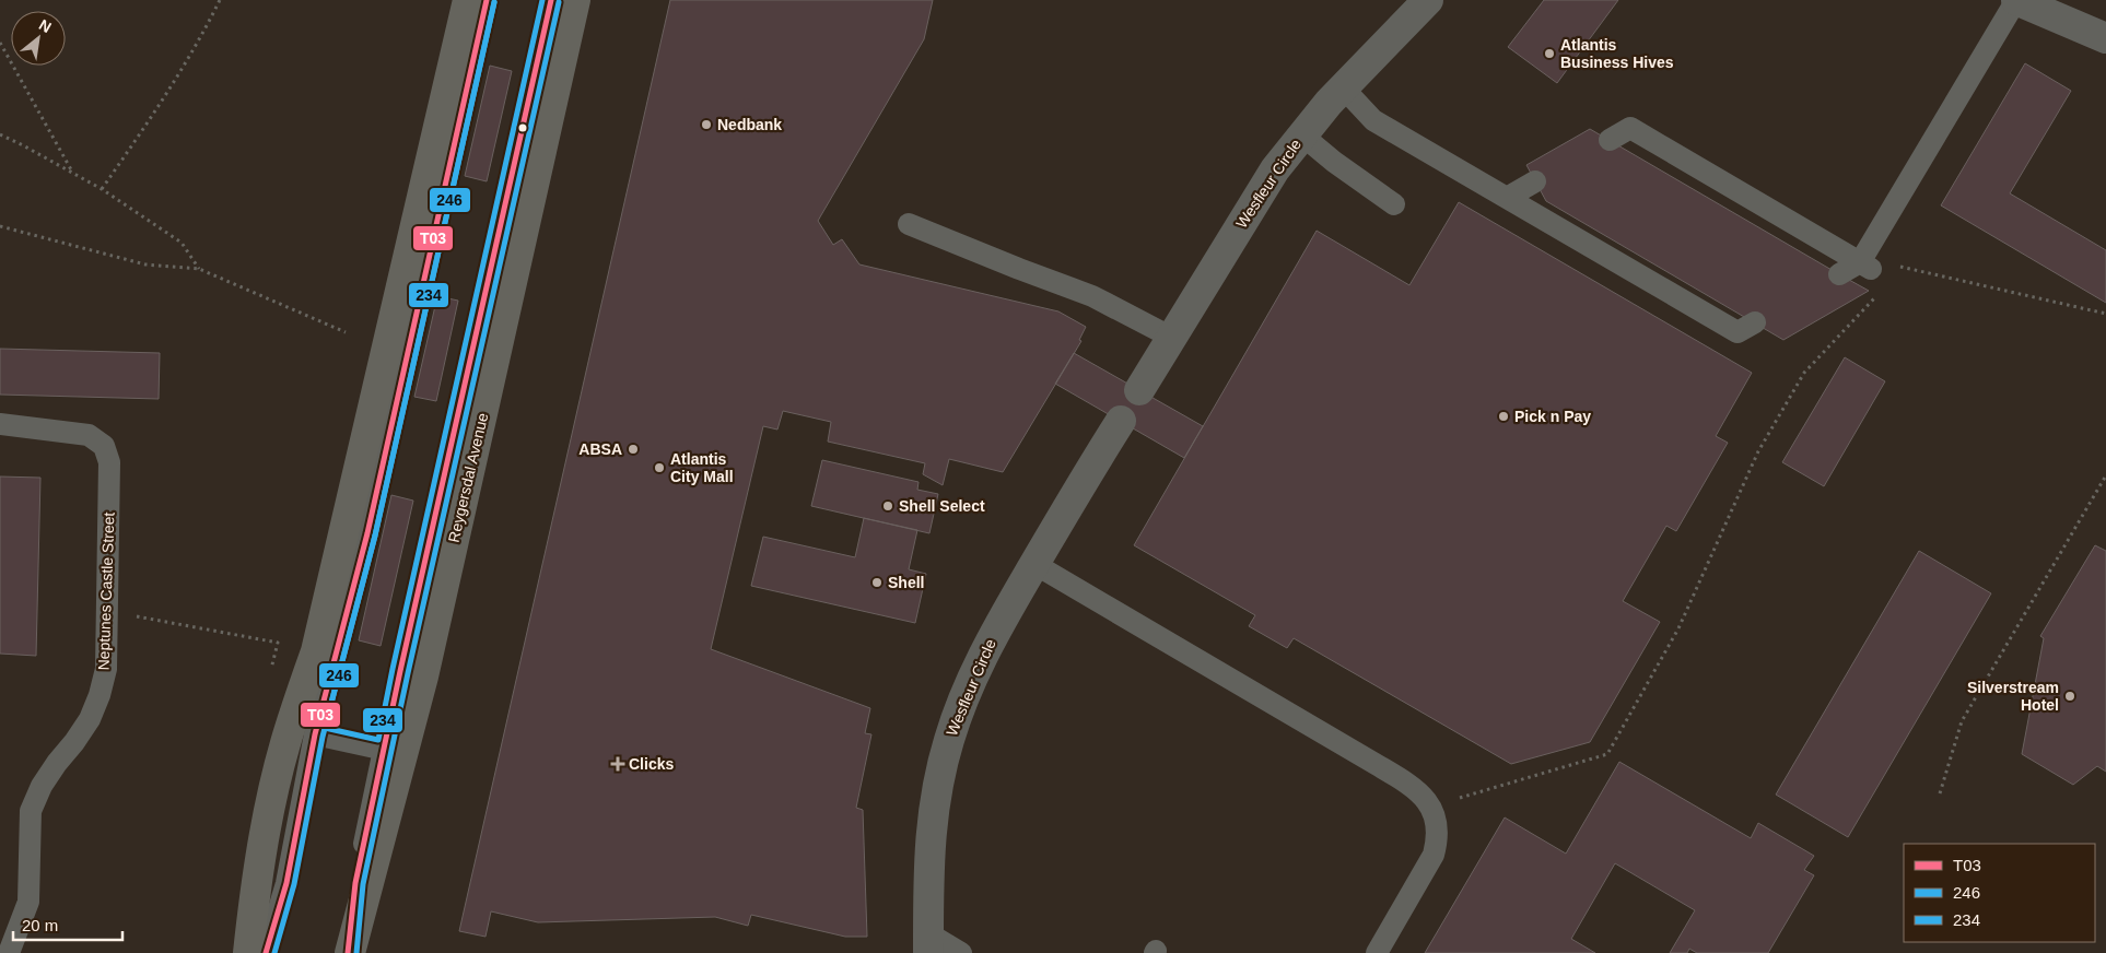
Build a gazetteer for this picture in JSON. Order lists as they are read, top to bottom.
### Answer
{
  "streets": {
    "main road": ["Reygersdal Avenue"],
    "street": ["Wesfleur Circle"],
    "lane": ["Neptunes Castle Street"]
  },
  "places": {
    "other": [
      "Atlantis Business Hives",
      "Nedbank",
      "Pick n Pay",
      "ABSA",
      "Atlantis City Mall",
      "Shell Select",
      "Shell",
      "Silverstream Hotel"
    ],
    "health": ["Clicks"]
  },
  "lines": ["transit line T03", "transit line 234", "transit line 246"],
  "legend": ["T03", "246", "234"],
  "scale_bar": "20 m",
  "north": "top right"
}
